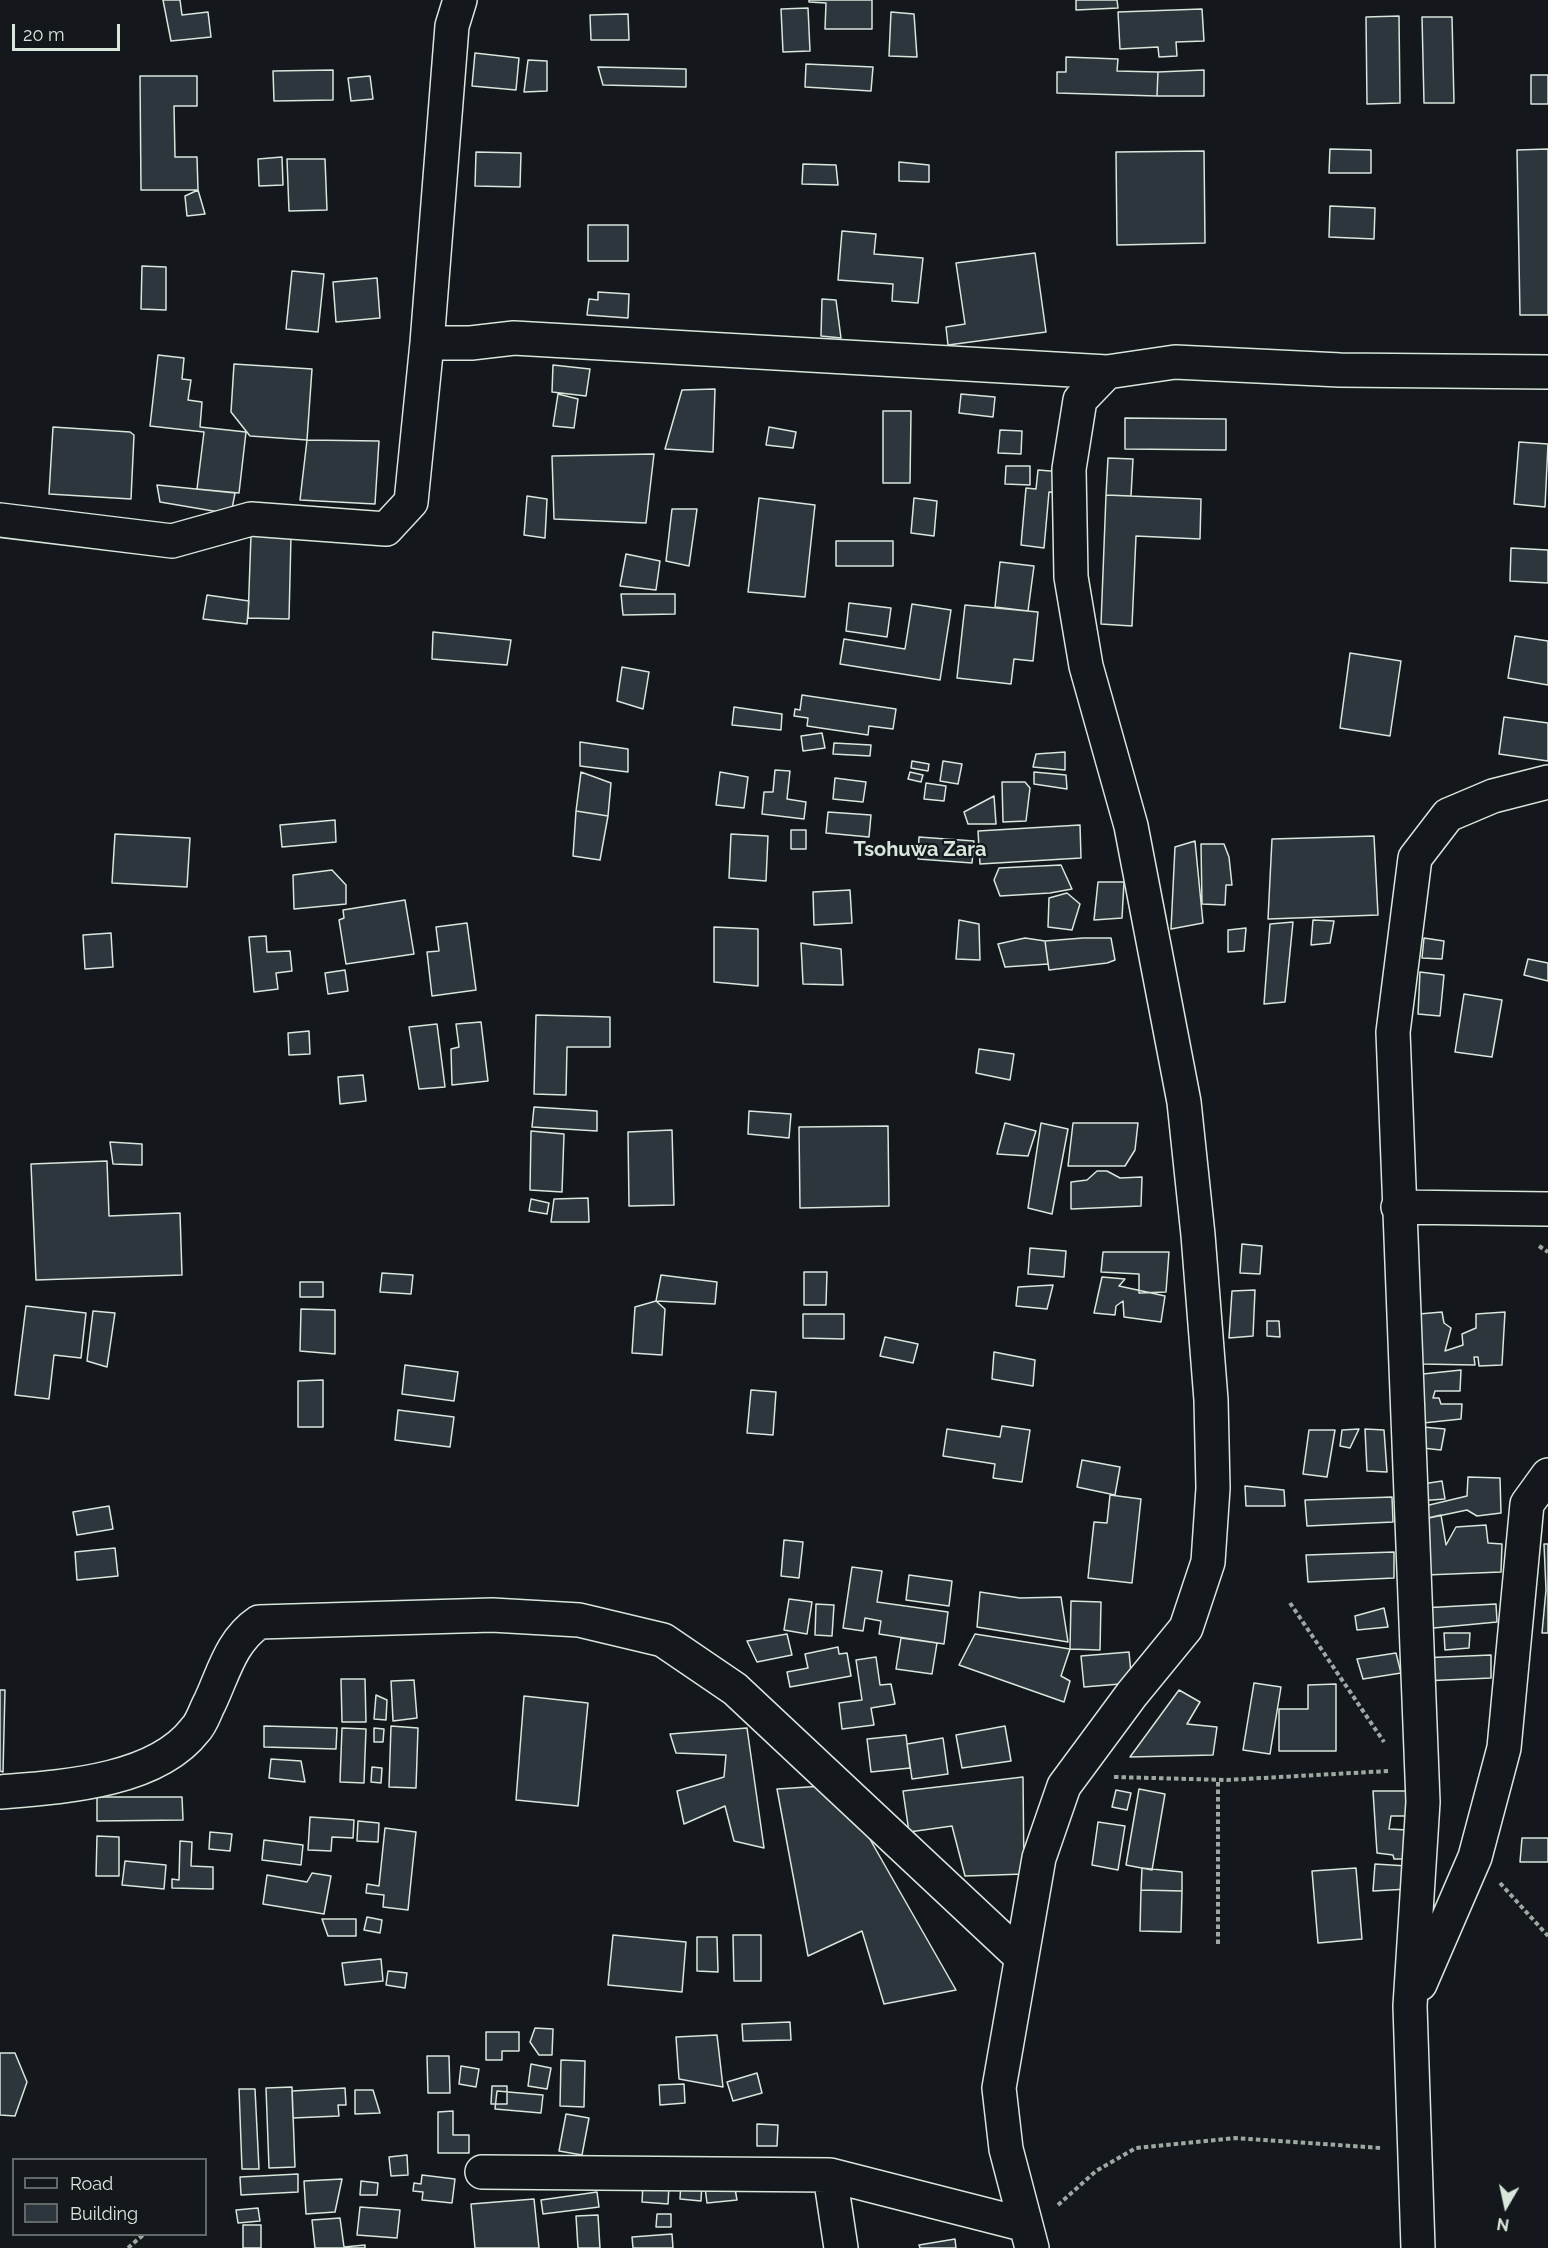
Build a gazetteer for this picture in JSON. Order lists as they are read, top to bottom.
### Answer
{
  "districts": ["Tsohuwa Zara"],
  "legend": ["Road", "Building"],
  "scale_bar": "20 m",
  "north": "bottom"
}
